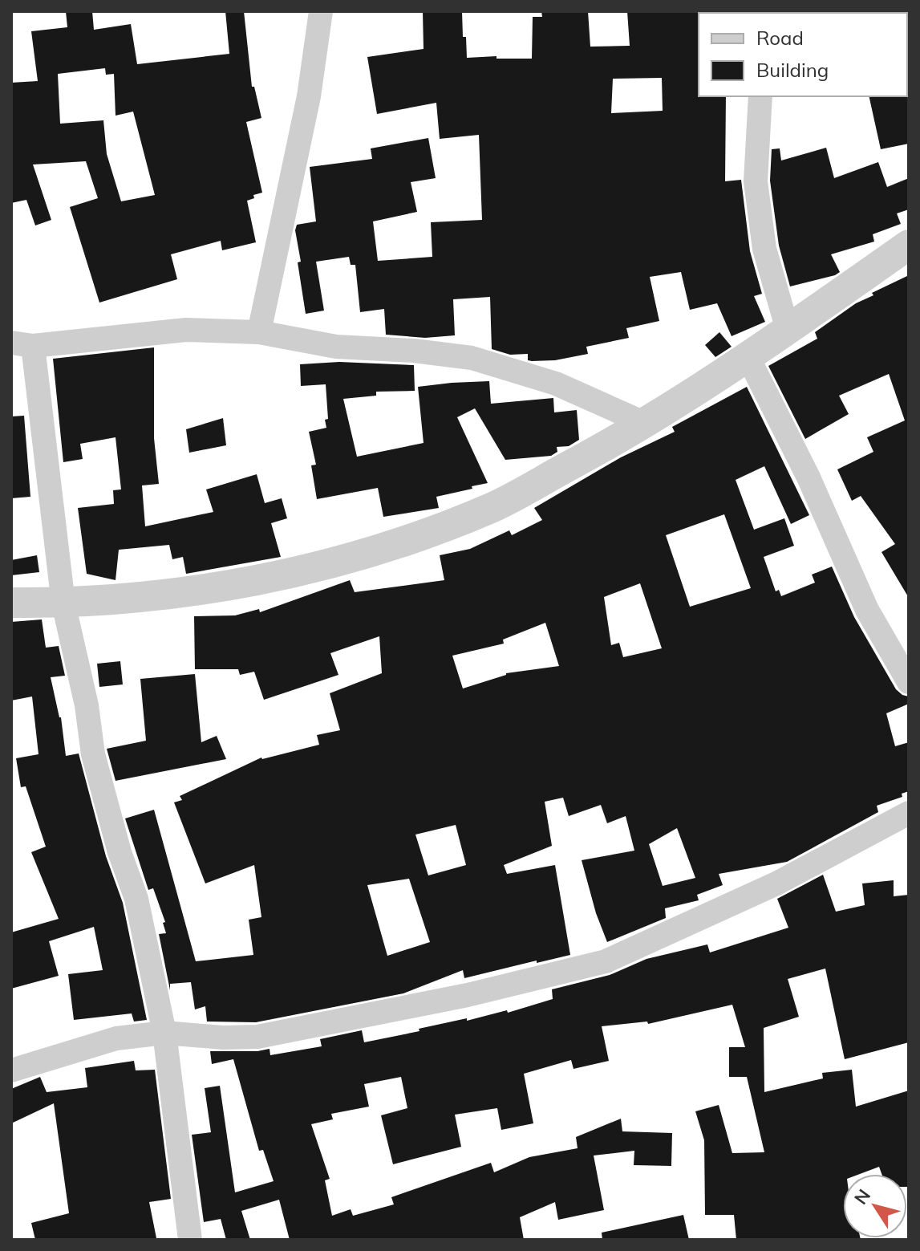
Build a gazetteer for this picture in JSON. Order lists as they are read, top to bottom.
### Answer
{
  "legend": ["Road", "Building"],
  "north": "top left"
}
